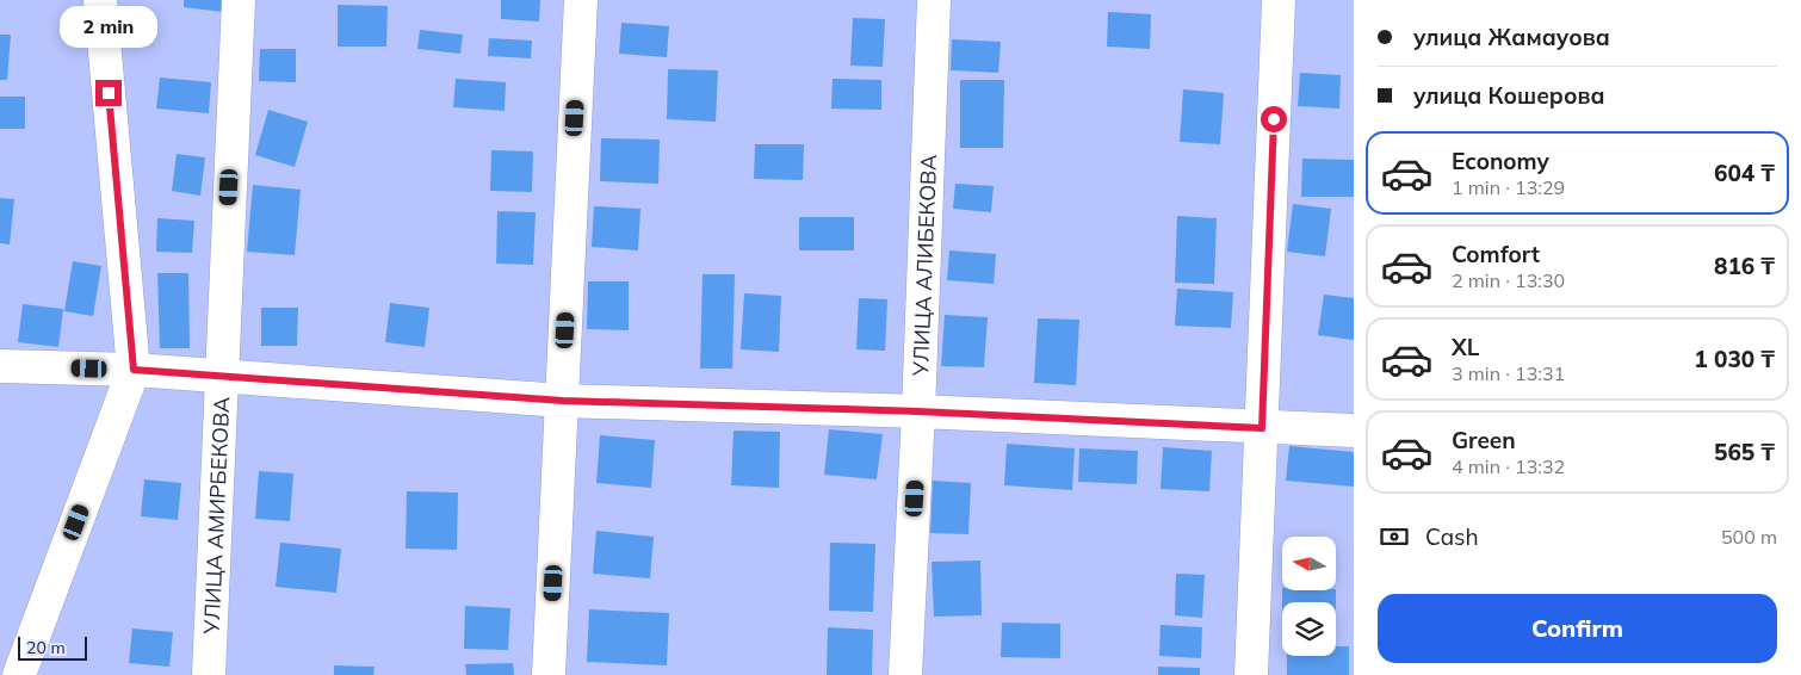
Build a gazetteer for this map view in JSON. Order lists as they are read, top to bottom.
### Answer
{
  "streets": {
    "street": ["УЛИЦА АЛИБЕКОВА", "УЛИЦА АМИРБЕКОВА"]
  },
  "scale_bar": "20 m",
  "north": "left",
  "page": {
    "banner": ["улица Жамауова", "улица Кошерова"],
    "bubble": "2 min",
    "list": [
      {
        "name": "Economy",
        "note": "1 min · 13:29",
        "value": "604 ₸"
      },
      {
        "name": "Comfort",
        "note": "2 min · 13:30",
        "value": "816 ₸"
      },
      {
        "name": "XL",
        "note": "3 min · 13:31",
        "value": "1 030 ₸"
      },
      {
        "name": "Green",
        "note": "4 min · 13:32",
        "value": "565 ₸"
      }
    ],
    "pay": ["Cash", "500 m"],
    "buttons": "Confirm",
    "scale": "20 m"
  }
}
